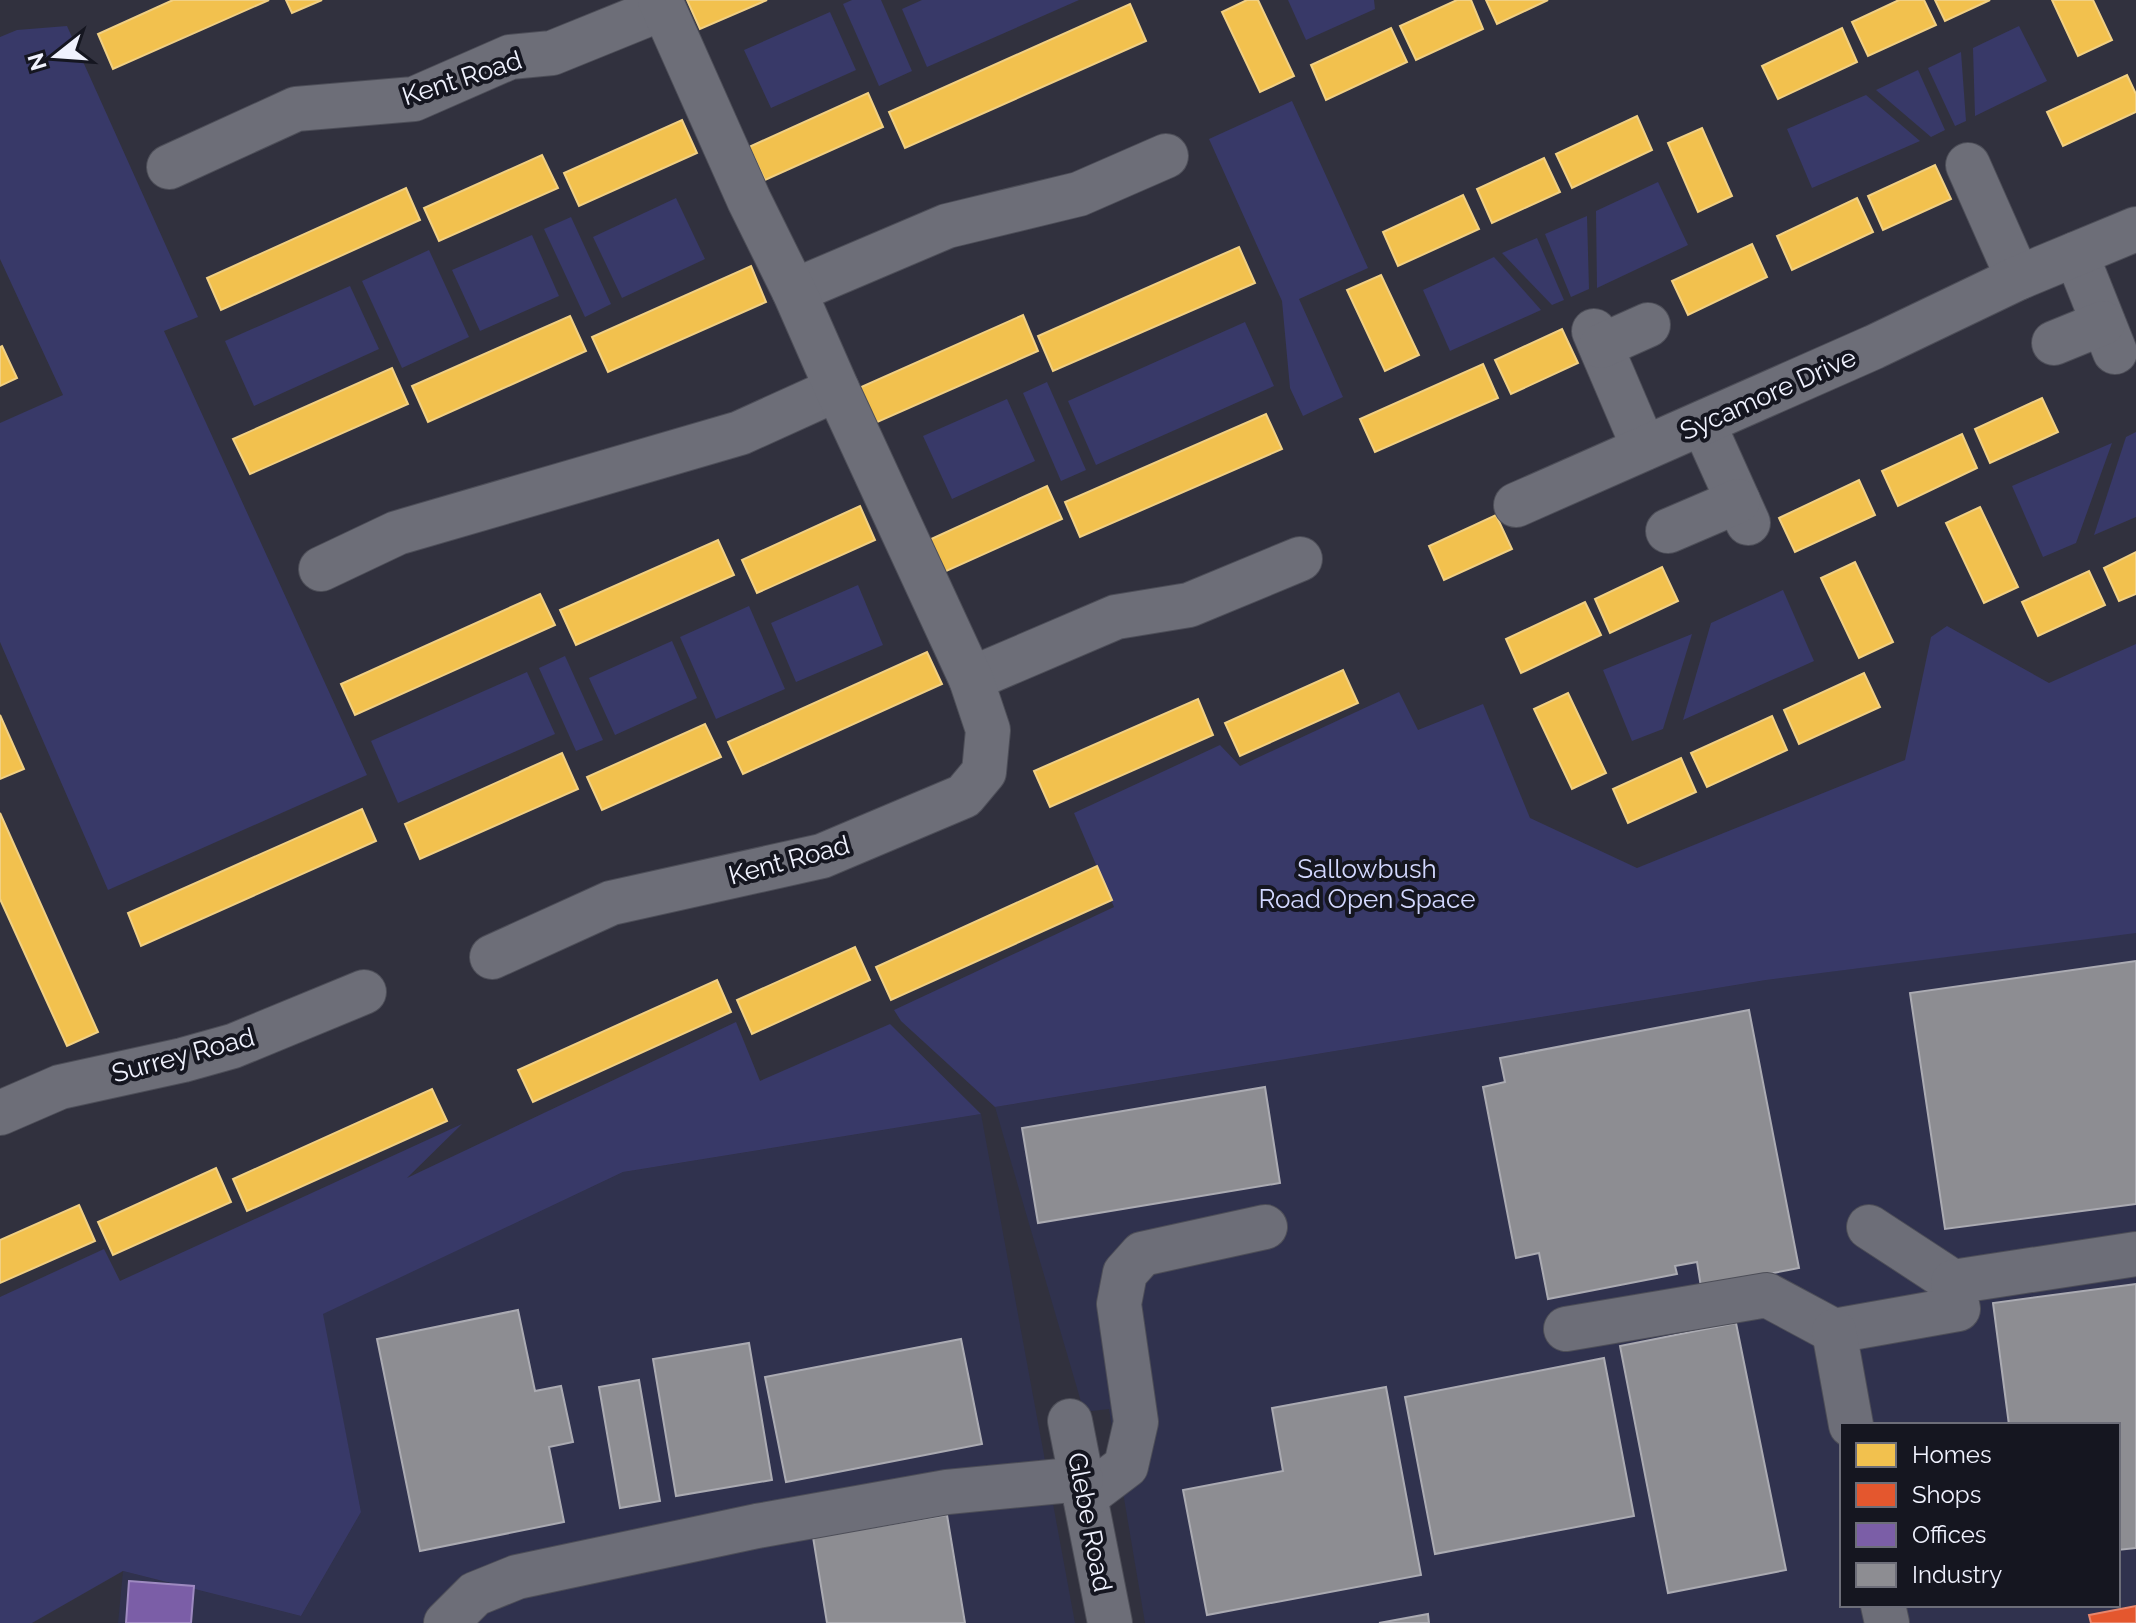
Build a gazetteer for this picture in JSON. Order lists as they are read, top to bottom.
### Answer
{
  "streets": {
    "street": [
      "Kent Road",
      "Sycamore Drive",
      "Surrey Road",
      "Glebe Road"
    ]
  },
  "parks": ["Sallowbush Road Open Space"],
  "legend": [
    "Homes",
    "Shops",
    "Offices",
    "Industry"
  ],
  "north": "left"
}
